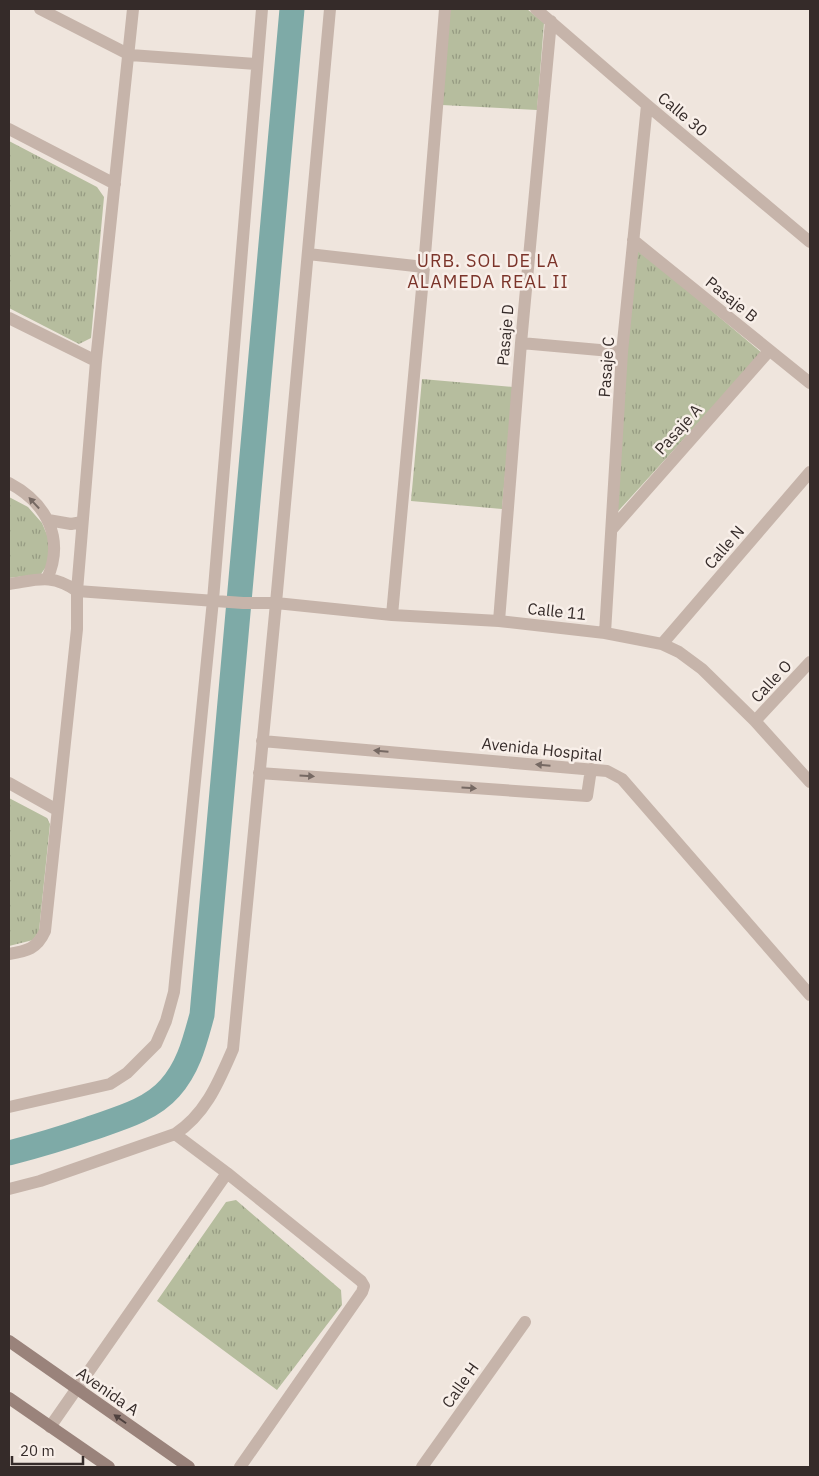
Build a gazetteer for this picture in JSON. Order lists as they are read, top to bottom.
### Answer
{
  "streets": {
    "street": [
      "Calle 30",
      "Pasaje B",
      "Pasaje D",
      "Pasaje C",
      "Pasaje A",
      "Calle N",
      "Calle 11",
      "Calle O",
      "Avenida Hospital",
      "Calle H",
      "Avenida A"
    ]
  },
  "crossings": [
    ["Calle 30", "Pasaje D"],
    ["Calle 30", "Pasaje C"],
    ["Pasaje B", "Pasaje C"],
    ["Pasaje B", "Pasaje A"],
    ["Pasaje D", "Calle 11"],
    ["Pasaje C", "Pasaje A"],
    ["Pasaje C", "Calle 11"],
    ["Calle N", "Calle 11"],
    ["Calle 11", "Calle O"]
  ],
  "districts": ["URB. SOL DE LA ALAMEDA REAL II"],
  "scale_bar": "20 m"
}
